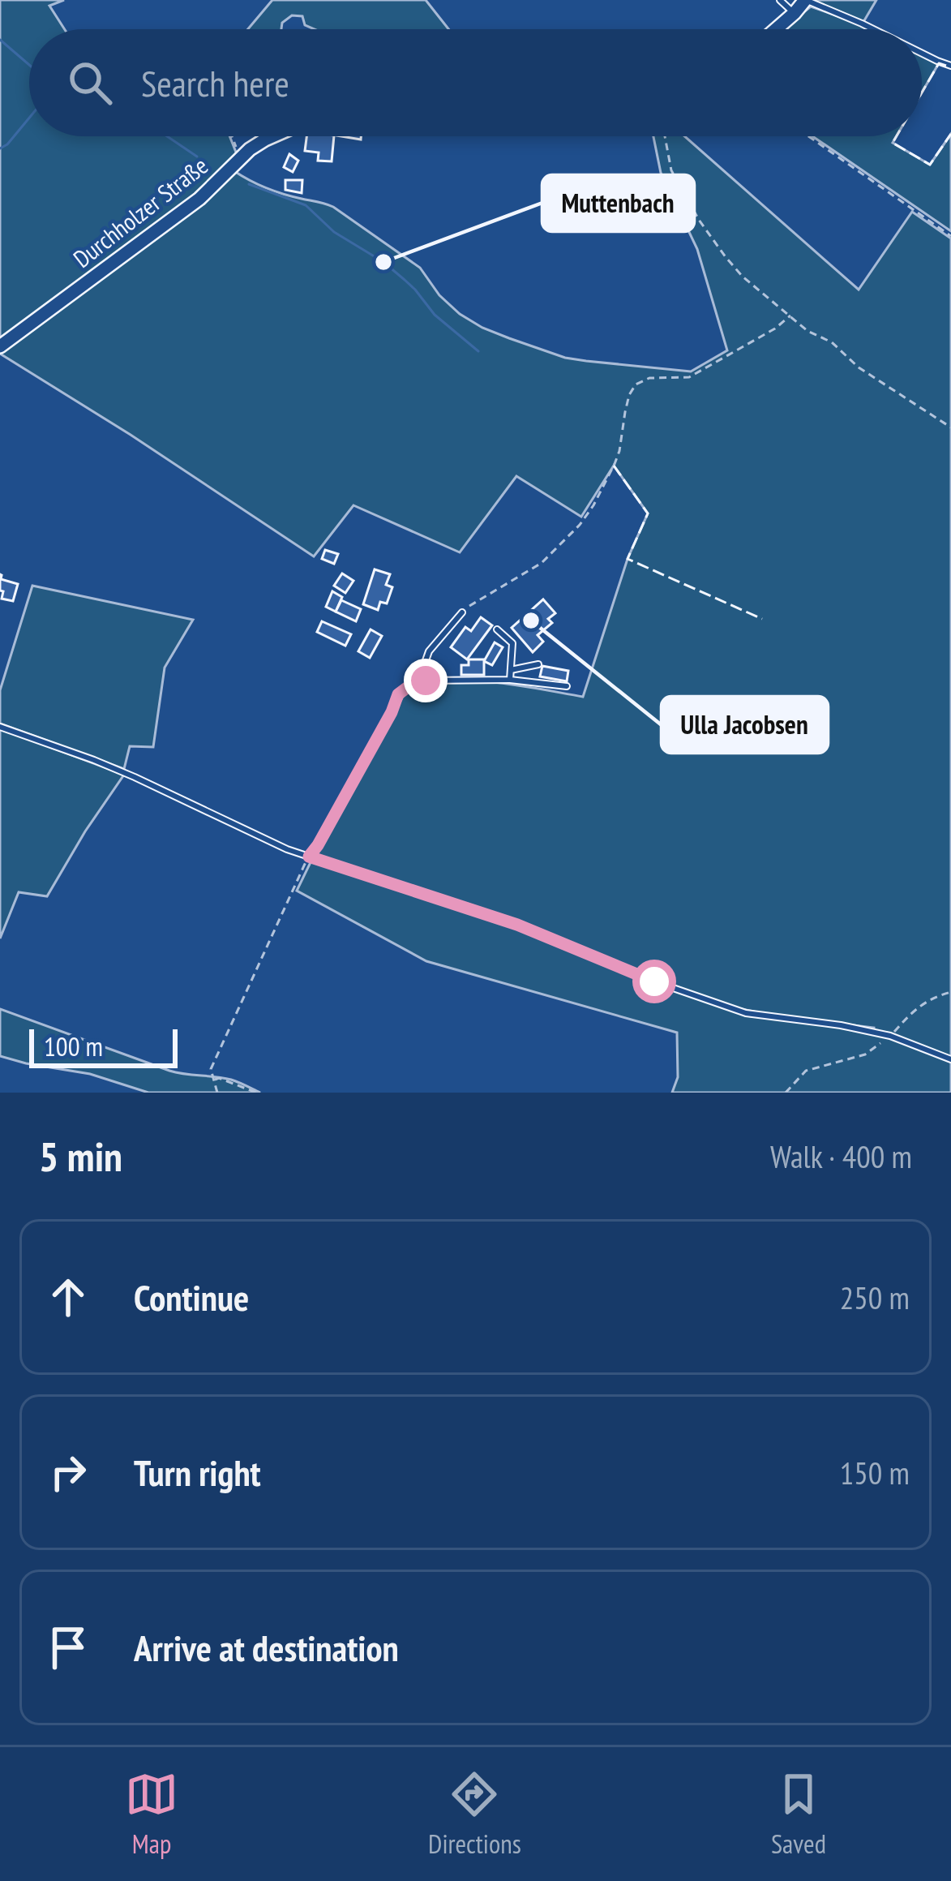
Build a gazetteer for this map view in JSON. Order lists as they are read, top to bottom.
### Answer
{
  "streets": {
    "main road": ["Durchholzer Straße"]
  },
  "places": ["Muttenbach", "Ulla Jacobsen"],
  "scale_bar": "100 m",
  "page": {
    "search": "Search here",
    "scale": "100 m",
    "heading": ["5 min", "Walk · 400 m"],
    "list": [
      ["Continue", "250 m"],
      ["Turn right", "150 m"],
      "Arrive at destination"
    ],
    "nav": ["Map", "Directions", "Saved"]
  }
}
